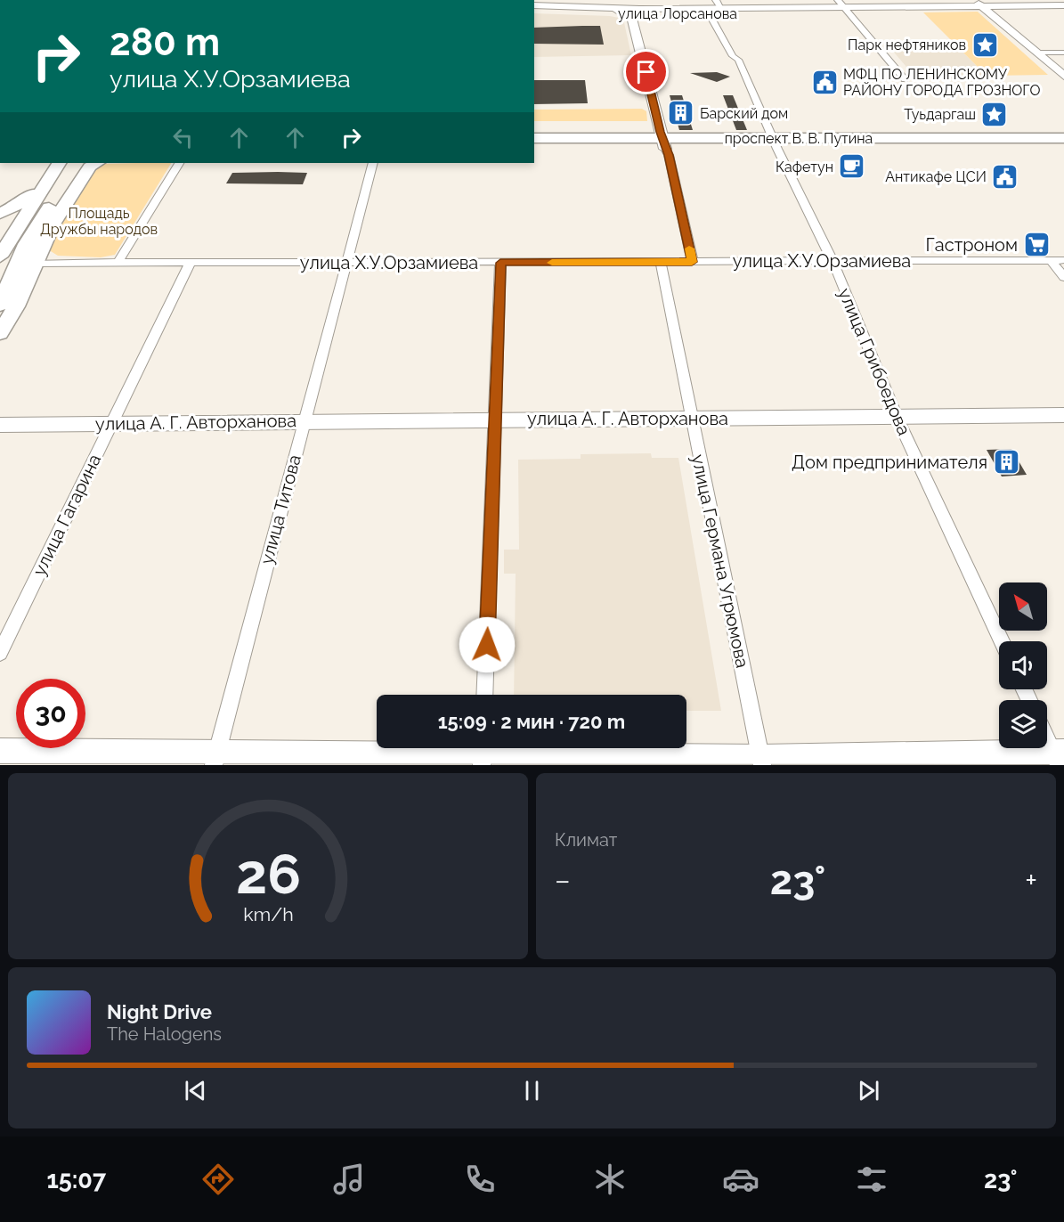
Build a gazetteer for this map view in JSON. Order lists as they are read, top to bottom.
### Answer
{
  "streets": {
    "main road": ["проспект В. В. Путина"],
    "street": [
      "улица Лорсанова",
      "улица Х.У.Орзамиева",
      "улица Грибоедова",
      "улица А. Г. Авторханова",
      "улица Титова",
      "улица Гагарина",
      "улица Германа Угрюмова"
    ]
  },
  "crossings": [
    ["улица Лорсанова", "улица Грибоедова"],
    ["проспект В. В. Путина", "улица Грибоедова"],
    ["улица Х.У.Орзамиева", "улица Грибоедова"],
    ["улица Х.У.Орзамиева", "улица Титова"],
    ["улица Х.У.Орзамиева", "улица Гагарина"],
    ["улица Х.У.Орзамиева", "улица Германа Угрюмова"],
    ["улица Грибоедова", "улица А. Г. Авторханова"],
    ["улица А. Г. Авторханова", "улица Титова"],
    ["улица А. Г. Авторханова", "улица Гагарина"],
    ["улица А. Г. Авторханова", "улица Германа Угрюмова"]
  ],
  "parks": ["Площадь Дружбы народов"],
  "places": {
    "place": ["Парк нефтяников", "Туьдаргаш"],
    "public building": ["МФЦ ПО ЛЕНИНСКОМУ РАЙОНУ ГОРОДА ГРОЗНОГО", "Антикафе ЦСИ"],
    "building": ["Барский дом", "Дом предпринимателя"],
    "cafe": ["Кафетун"],
    "supermarket": ["Гастроном"]
  },
  "north": "top left",
  "page": {
    "turn": ["280 m", "улица Х.У.Орзамиева"],
    "limit": "30",
    "trip": "15:09 · 2 мин · 720 m",
    "tile": "Климат",
    "heat": ["−", "23°", "+"],
    "song": ["Night Drive", "The Halogens"],
    "tabs": ["15:07", "23°"],
    "gauge": ["26", "km/h"]
  }
}
